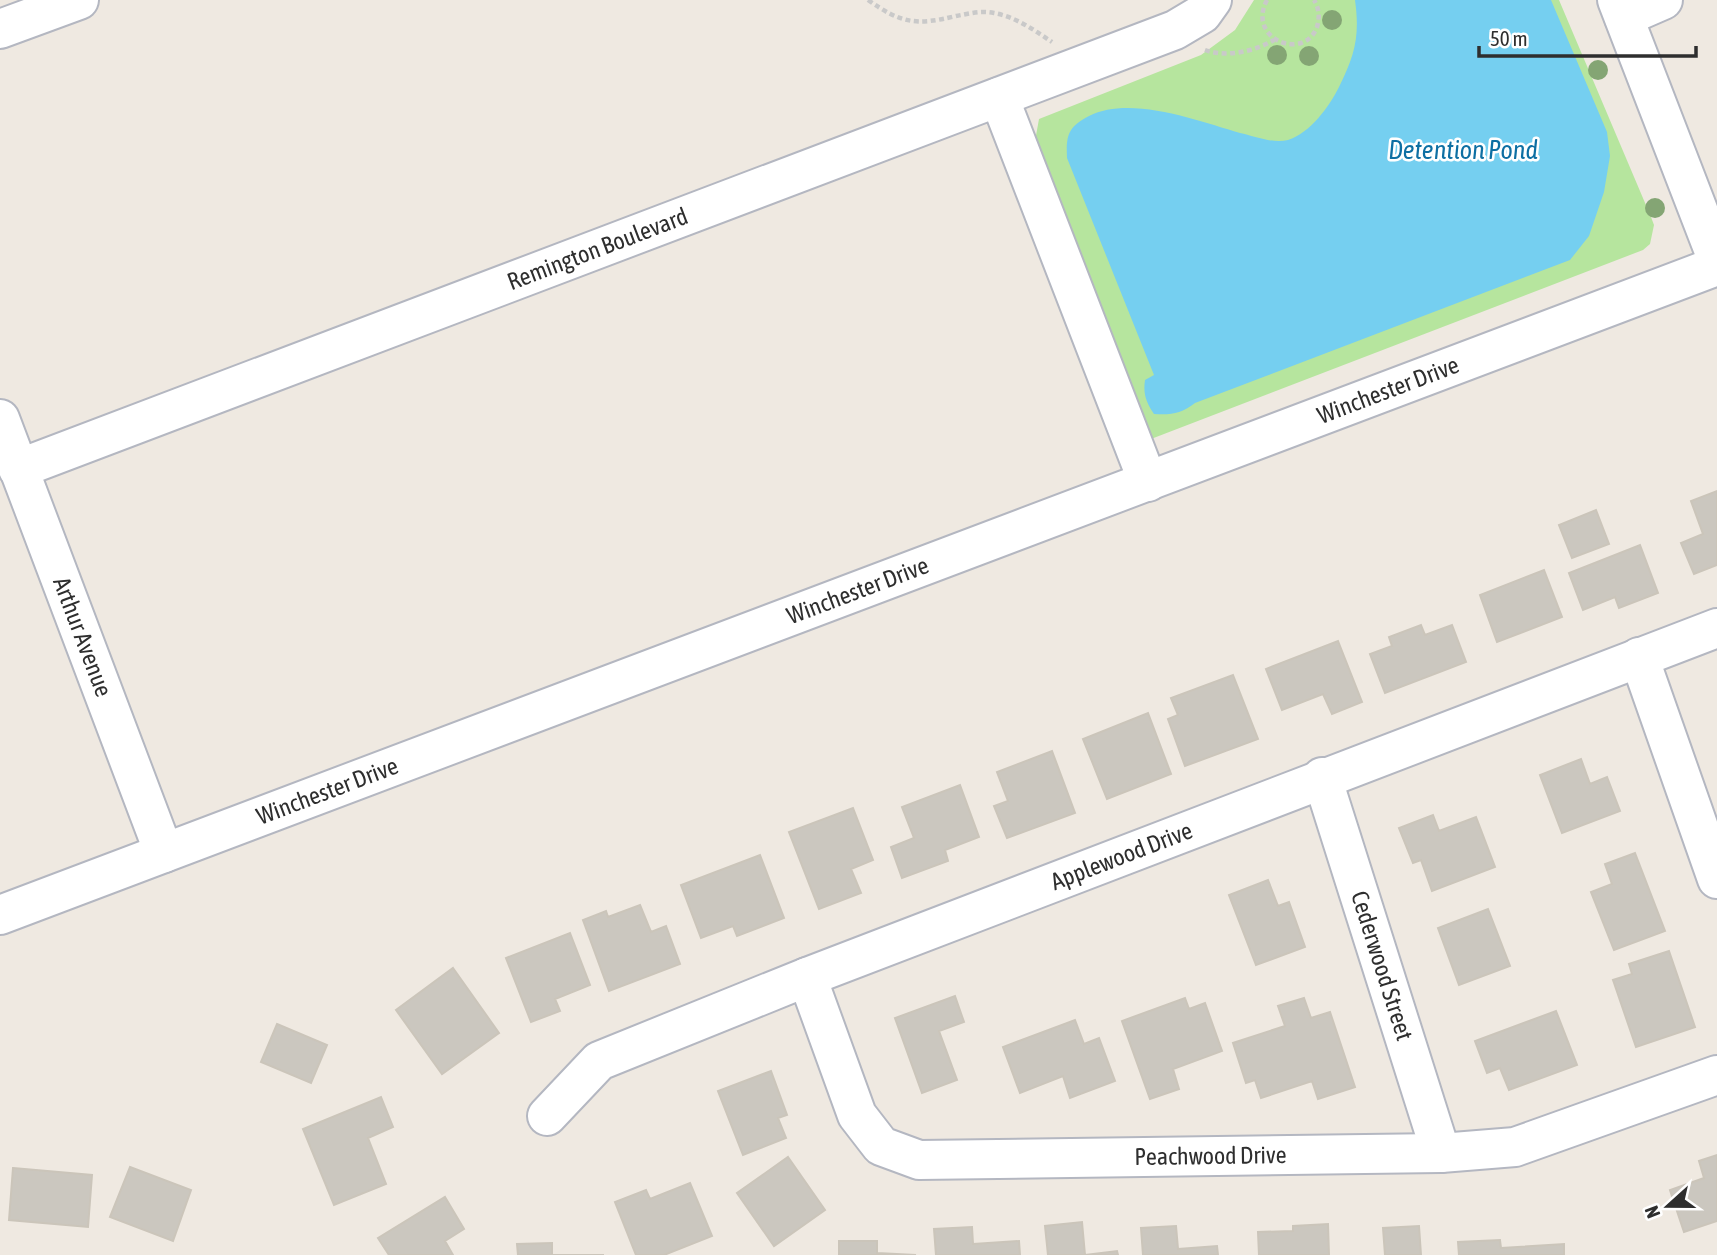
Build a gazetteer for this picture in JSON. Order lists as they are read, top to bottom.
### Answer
{
  "streets": {
    "street": [
      "Remington Boulevard",
      "Winchester Drive",
      "Arthur Avenue",
      "Applewood Drive",
      "Cederwood Street",
      "Peachwood Drive"
    ]
  },
  "crossings": [
    ["Remington Boulevard", "Arthur Avenue"],
    ["Winchester Drive", "Arthur Avenue"],
    ["Applewood Drive", "Cederwood Street"],
    ["Applewood Drive", "Peachwood Drive"],
    ["Cederwood Street", "Peachwood Drive"]
  ],
  "water": ["Detention Pond"],
  "scale_bar": "50 m",
  "north": "left"
}
